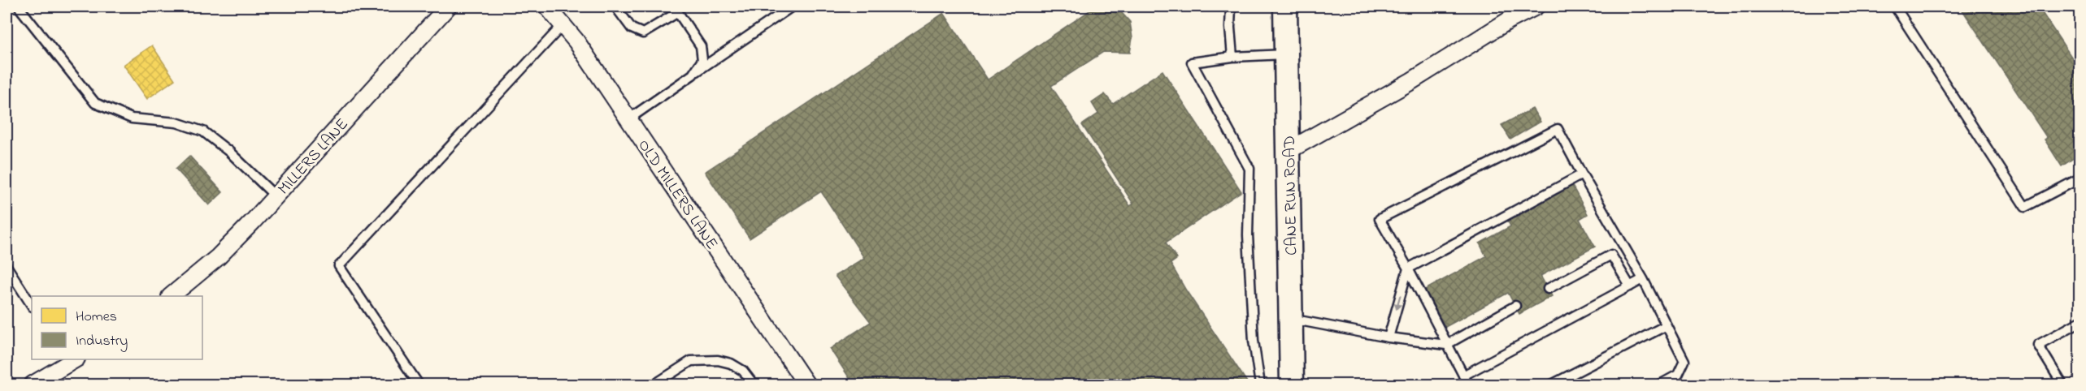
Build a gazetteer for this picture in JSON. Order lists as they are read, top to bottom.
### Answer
{
  "streets": {
    "main road": ["CANE RUN ROAD"],
    "street": ["MILLERS LANE", "OLD MILLERS LANE"]
  },
  "legend": ["Homes", "Industry"]
}
